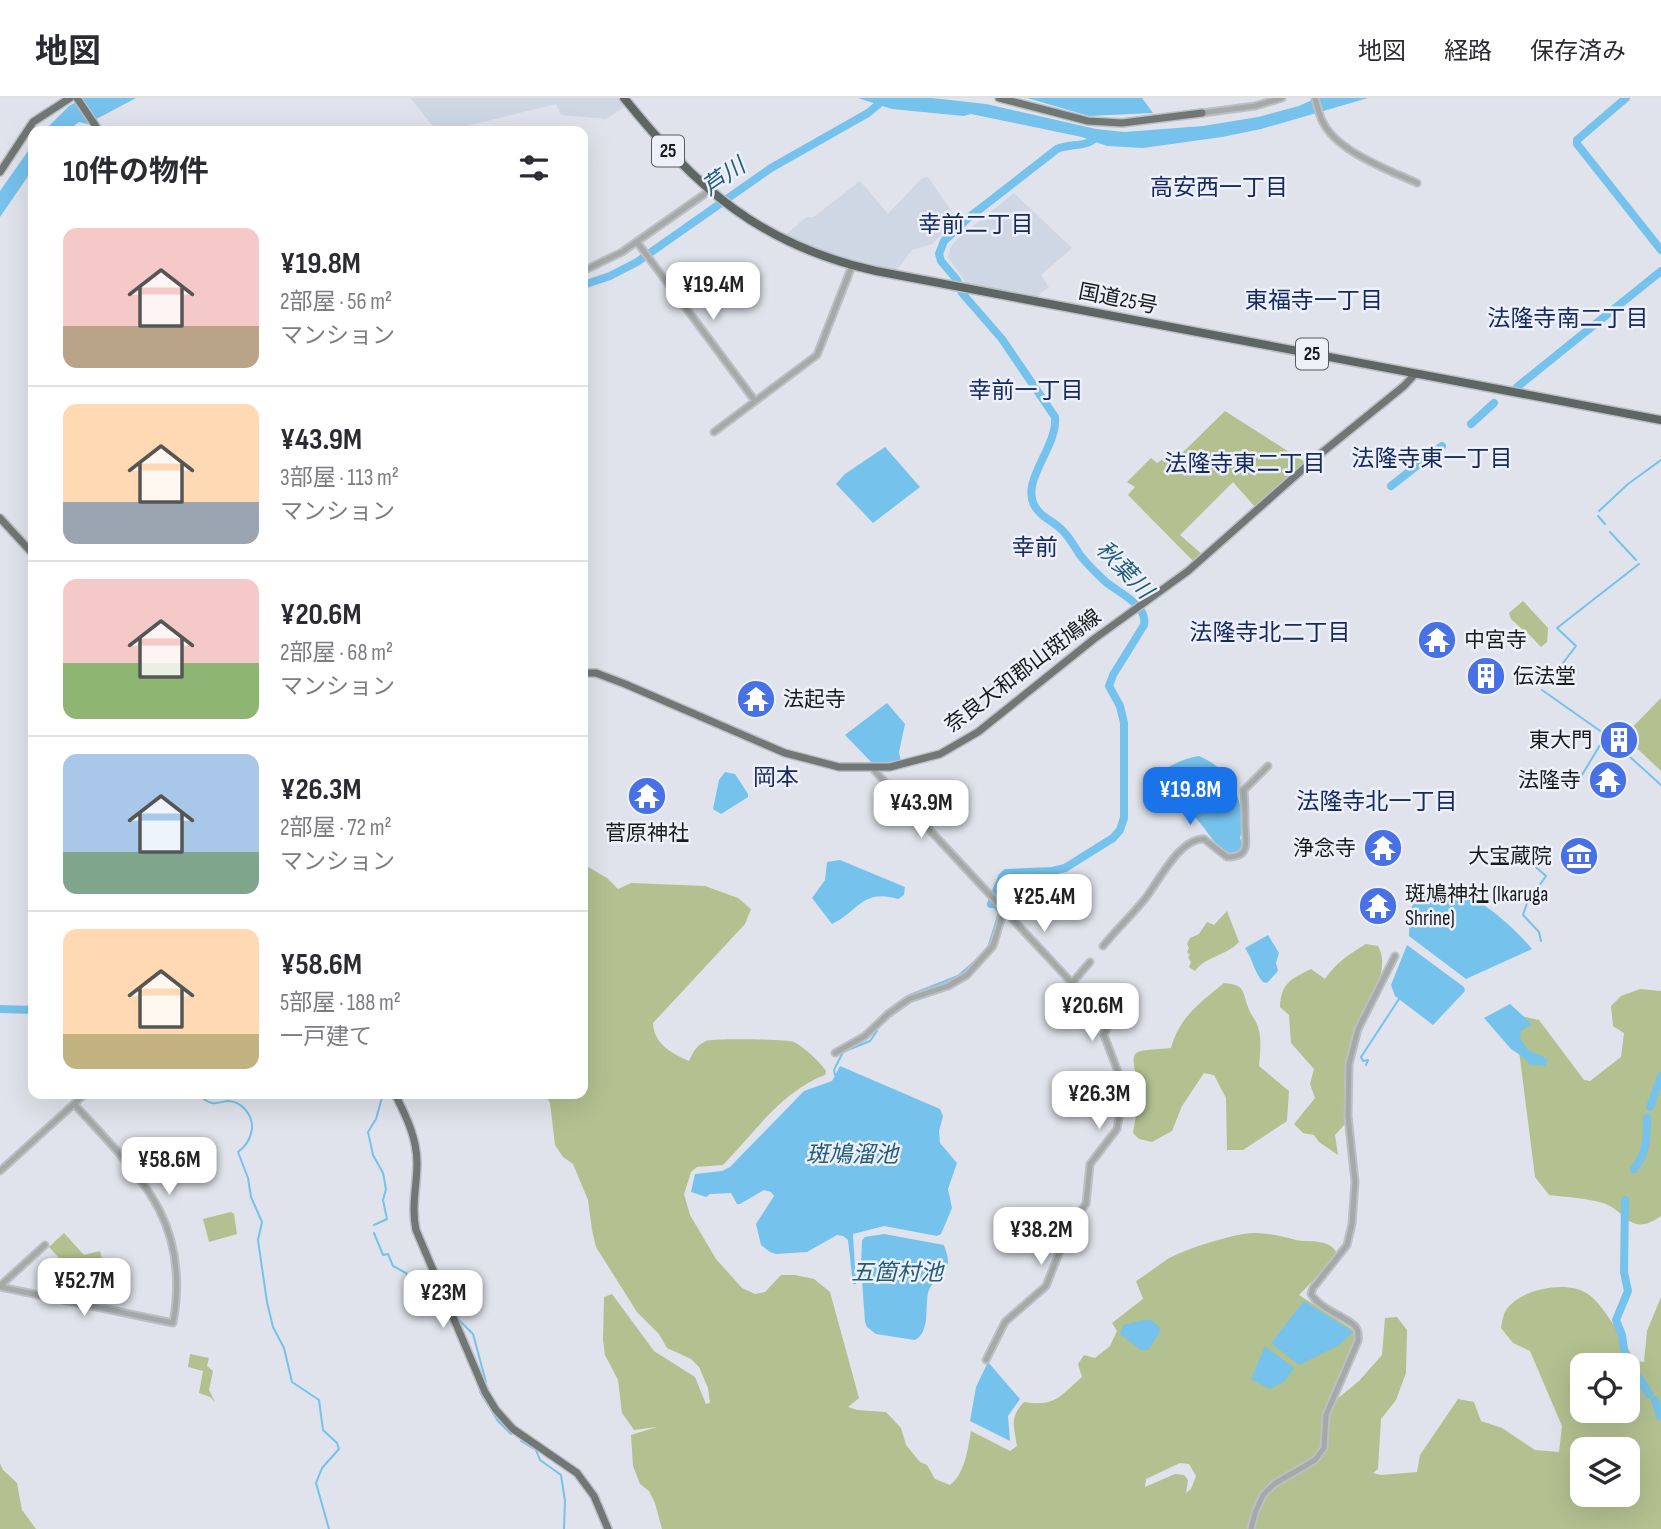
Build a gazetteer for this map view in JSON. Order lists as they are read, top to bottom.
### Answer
{
  "streets": {
    "highway": ["25", "国道25号"],
    "main road": ["奈良大和郡山斑鳩線"]
  },
  "crossings": [
    ["国道25号", "奈良大和郡山斑鳩線"]
  ],
  "districts": [
    "高安西一丁目",
    "幸前二丁目",
    "東福寺一丁目",
    "法隆寺南二丁目",
    "幸前一丁目",
    "法隆寺東一丁目",
    "法隆寺東二丁目",
    "幸前",
    "法隆寺北二丁目",
    "岡本",
    "法隆寺北一丁目"
  ],
  "water": [
    "芦川",
    "秋葉川",
    "斑鳩溜池",
    "五箇村池"
  ],
  "places": {
    "temple": [
      "中宮寺",
      "法起寺",
      "法隆寺",
      "菅原神社",
      "浄念寺",
      "斑鳩神社 (Ikaruga Shrine)"
    ],
    "building": ["伝法堂", "東大門"],
    "museum": ["大宝蔵院"]
  },
  "page": {
    "header": "地図",
    "nav": ["地図", "経路", "保存済み"],
    "heading": "10件の物件",
    "list": [
      {
        "name": "¥19.8M",
        "note": "2部屋 · 56 m² · マンション"
      },
      {
        "name": "¥43.9M",
        "note": "3部屋 · 113 m² · マンション"
      },
      {
        "name": "¥20.6M",
        "note": "2部屋 · 68 m² · マンション"
      },
      {
        "name": "¥26.3M",
        "note": "2部屋 · 72 m² · マンション"
      },
      {
        "name": "¥58.6M",
        "note": "5部屋 · 188 m² · 一戸建て"
      }
    ],
    "price": [
      "¥19.4M",
      "¥19.8M",
      "¥43.9M",
      "¥25.4M",
      "¥20.6M",
      "¥26.3M",
      "¥58.6M",
      "¥38.2M",
      "¥52.7M",
      "¥23M"
    ]
  }
}
